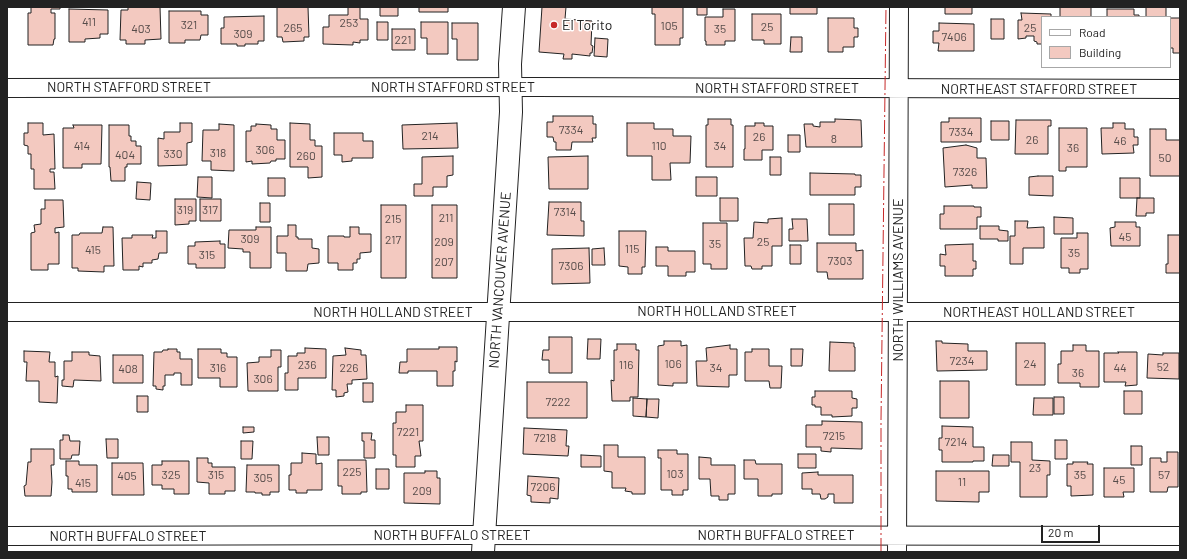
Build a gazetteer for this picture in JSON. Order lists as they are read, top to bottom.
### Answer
{
  "streets": {
    "street": [
      "NORTH STAFFORD STREET",
      "NORTHEAST STAFFORD STREET",
      "NORTH VANCOUVER AVENUE",
      "NORTH WILLIAMS AVENUE",
      "NORTH HOLLAND STREET",
      "NORTHEAST HOLLAND STREET",
      "NORTH BUFFALO STREET"
    ]
  },
  "crossings": [
    ["NORTH STAFFORD STREET", "NORTHEAST STAFFORD STREET"],
    ["NORTH STAFFORD STREET", "NORTH VANCOUVER AVENUE"],
    ["NORTH STAFFORD STREET", "NORTH WILLIAMS AVENUE"],
    ["NORTHEAST STAFFORD STREET", "NORTH WILLIAMS AVENUE"],
    ["NORTH VANCOUVER AVENUE", "NORTH HOLLAND STREET"],
    ["NORTH VANCOUVER AVENUE", "NORTH BUFFALO STREET"],
    ["NORTH WILLIAMS AVENUE", "NORTH HOLLAND STREET"],
    ["NORTH WILLIAMS AVENUE", "NORTHEAST HOLLAND STREET"],
    ["NORTH WILLIAMS AVENUE", "NORTH BUFFALO STREET"],
    ["NORTH HOLLAND STREET", "NORTHEAST HOLLAND STREET"]
  ],
  "places": ["El Torito"],
  "house_numbers": [
    "411",
    "253",
    "321",
    "105",
    "25",
    "265",
    "25",
    "403",
    "35",
    "309",
    "7406",
    "221",
    "7334",
    "7334",
    "214",
    "26",
    "8",
    "26",
    "46",
    "414",
    "110",
    "34",
    "36",
    "306",
    "318",
    "330",
    "404",
    "260",
    "50",
    "7326",
    "319",
    "317",
    "7314",
    "211",
    "215",
    "45",
    "309",
    "217",
    "209",
    "25",
    "35",
    "115",
    "415",
    "35",
    "315",
    "7303",
    "207",
    "7306",
    "7234",
    "106",
    "24",
    "236",
    "116",
    "52",
    "316",
    "226",
    "34",
    "44",
    "408",
    "36",
    "306",
    "7222",
    "7221",
    "7215",
    "7218",
    "7214",
    "23",
    "225",
    "103",
    "325",
    "315",
    "35",
    "57",
    "405",
    "305",
    "45",
    "11",
    "415",
    "7206",
    "209"
  ],
  "legend": ["Road", "Building"],
  "scale_bar": "20 m"
}
